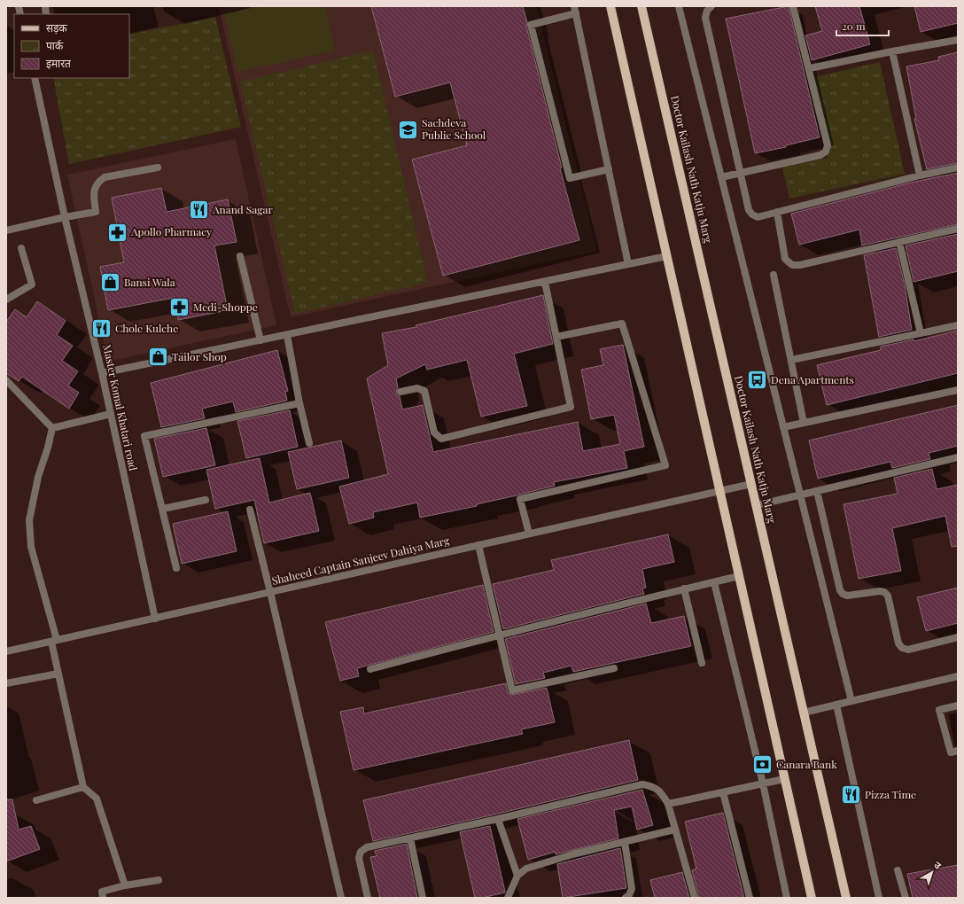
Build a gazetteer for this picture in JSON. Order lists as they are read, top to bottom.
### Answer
{
  "streets": {
    "main road": ["Doctor Kailash Nath Katju Marg"],
    "street": ["Master Komal Khatari road", "Shaheed Captain Sanjeev Dahiya Marg"]
  },
  "crossings": [
    ["Doctor Kailash Nath Katju Marg", "Shaheed Captain Sanjeev Dahiya Marg"],
    ["Master Komal Khatari road", "Shaheed Captain Sanjeev Dahiya Marg"]
  ],
  "places": {
    "school or university": ["Sachdeva Public School"],
    "restaurant": ["Anand Sagar", "Chole Kulche", "Pizza Time"],
    "pharmacy": ["Apollo Pharmacy", "Medi-Shoppe"],
    "shop": ["Bansi Wala", "Tailor Shop"],
    "bus stop": ["Dena Apartments"],
    "bank": ["Canara Bank"]
  },
  "legend": ["सड़क", "पार्क", "इमारत"],
  "scale_bar": "20 m",
  "north": "top right"
}
